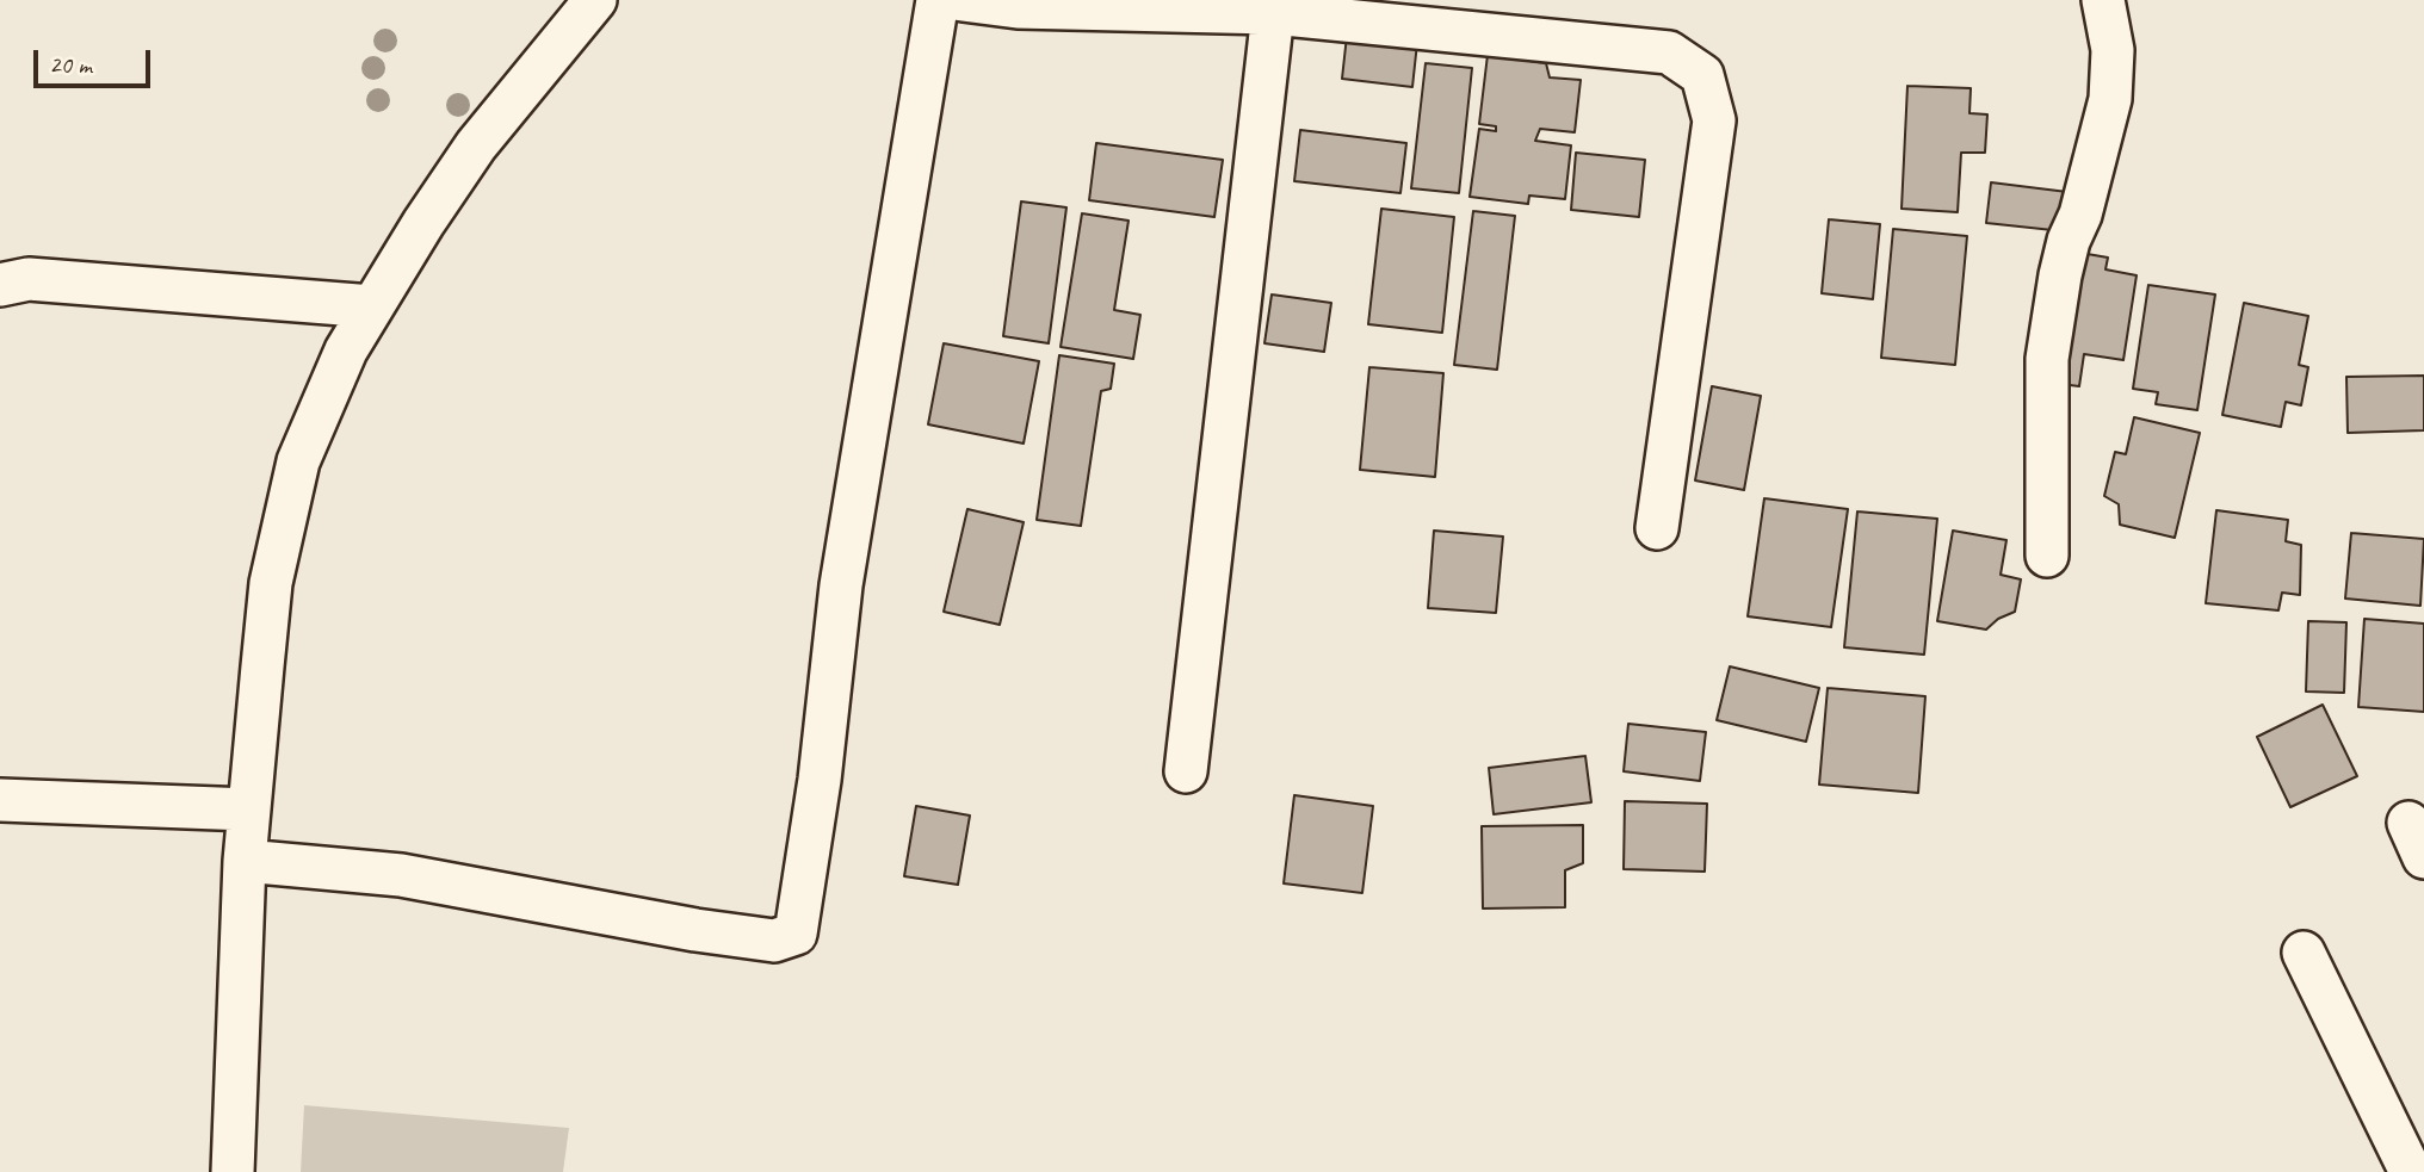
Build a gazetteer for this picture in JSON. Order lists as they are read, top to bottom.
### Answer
{
  "scale_bar": "20 m"
}
